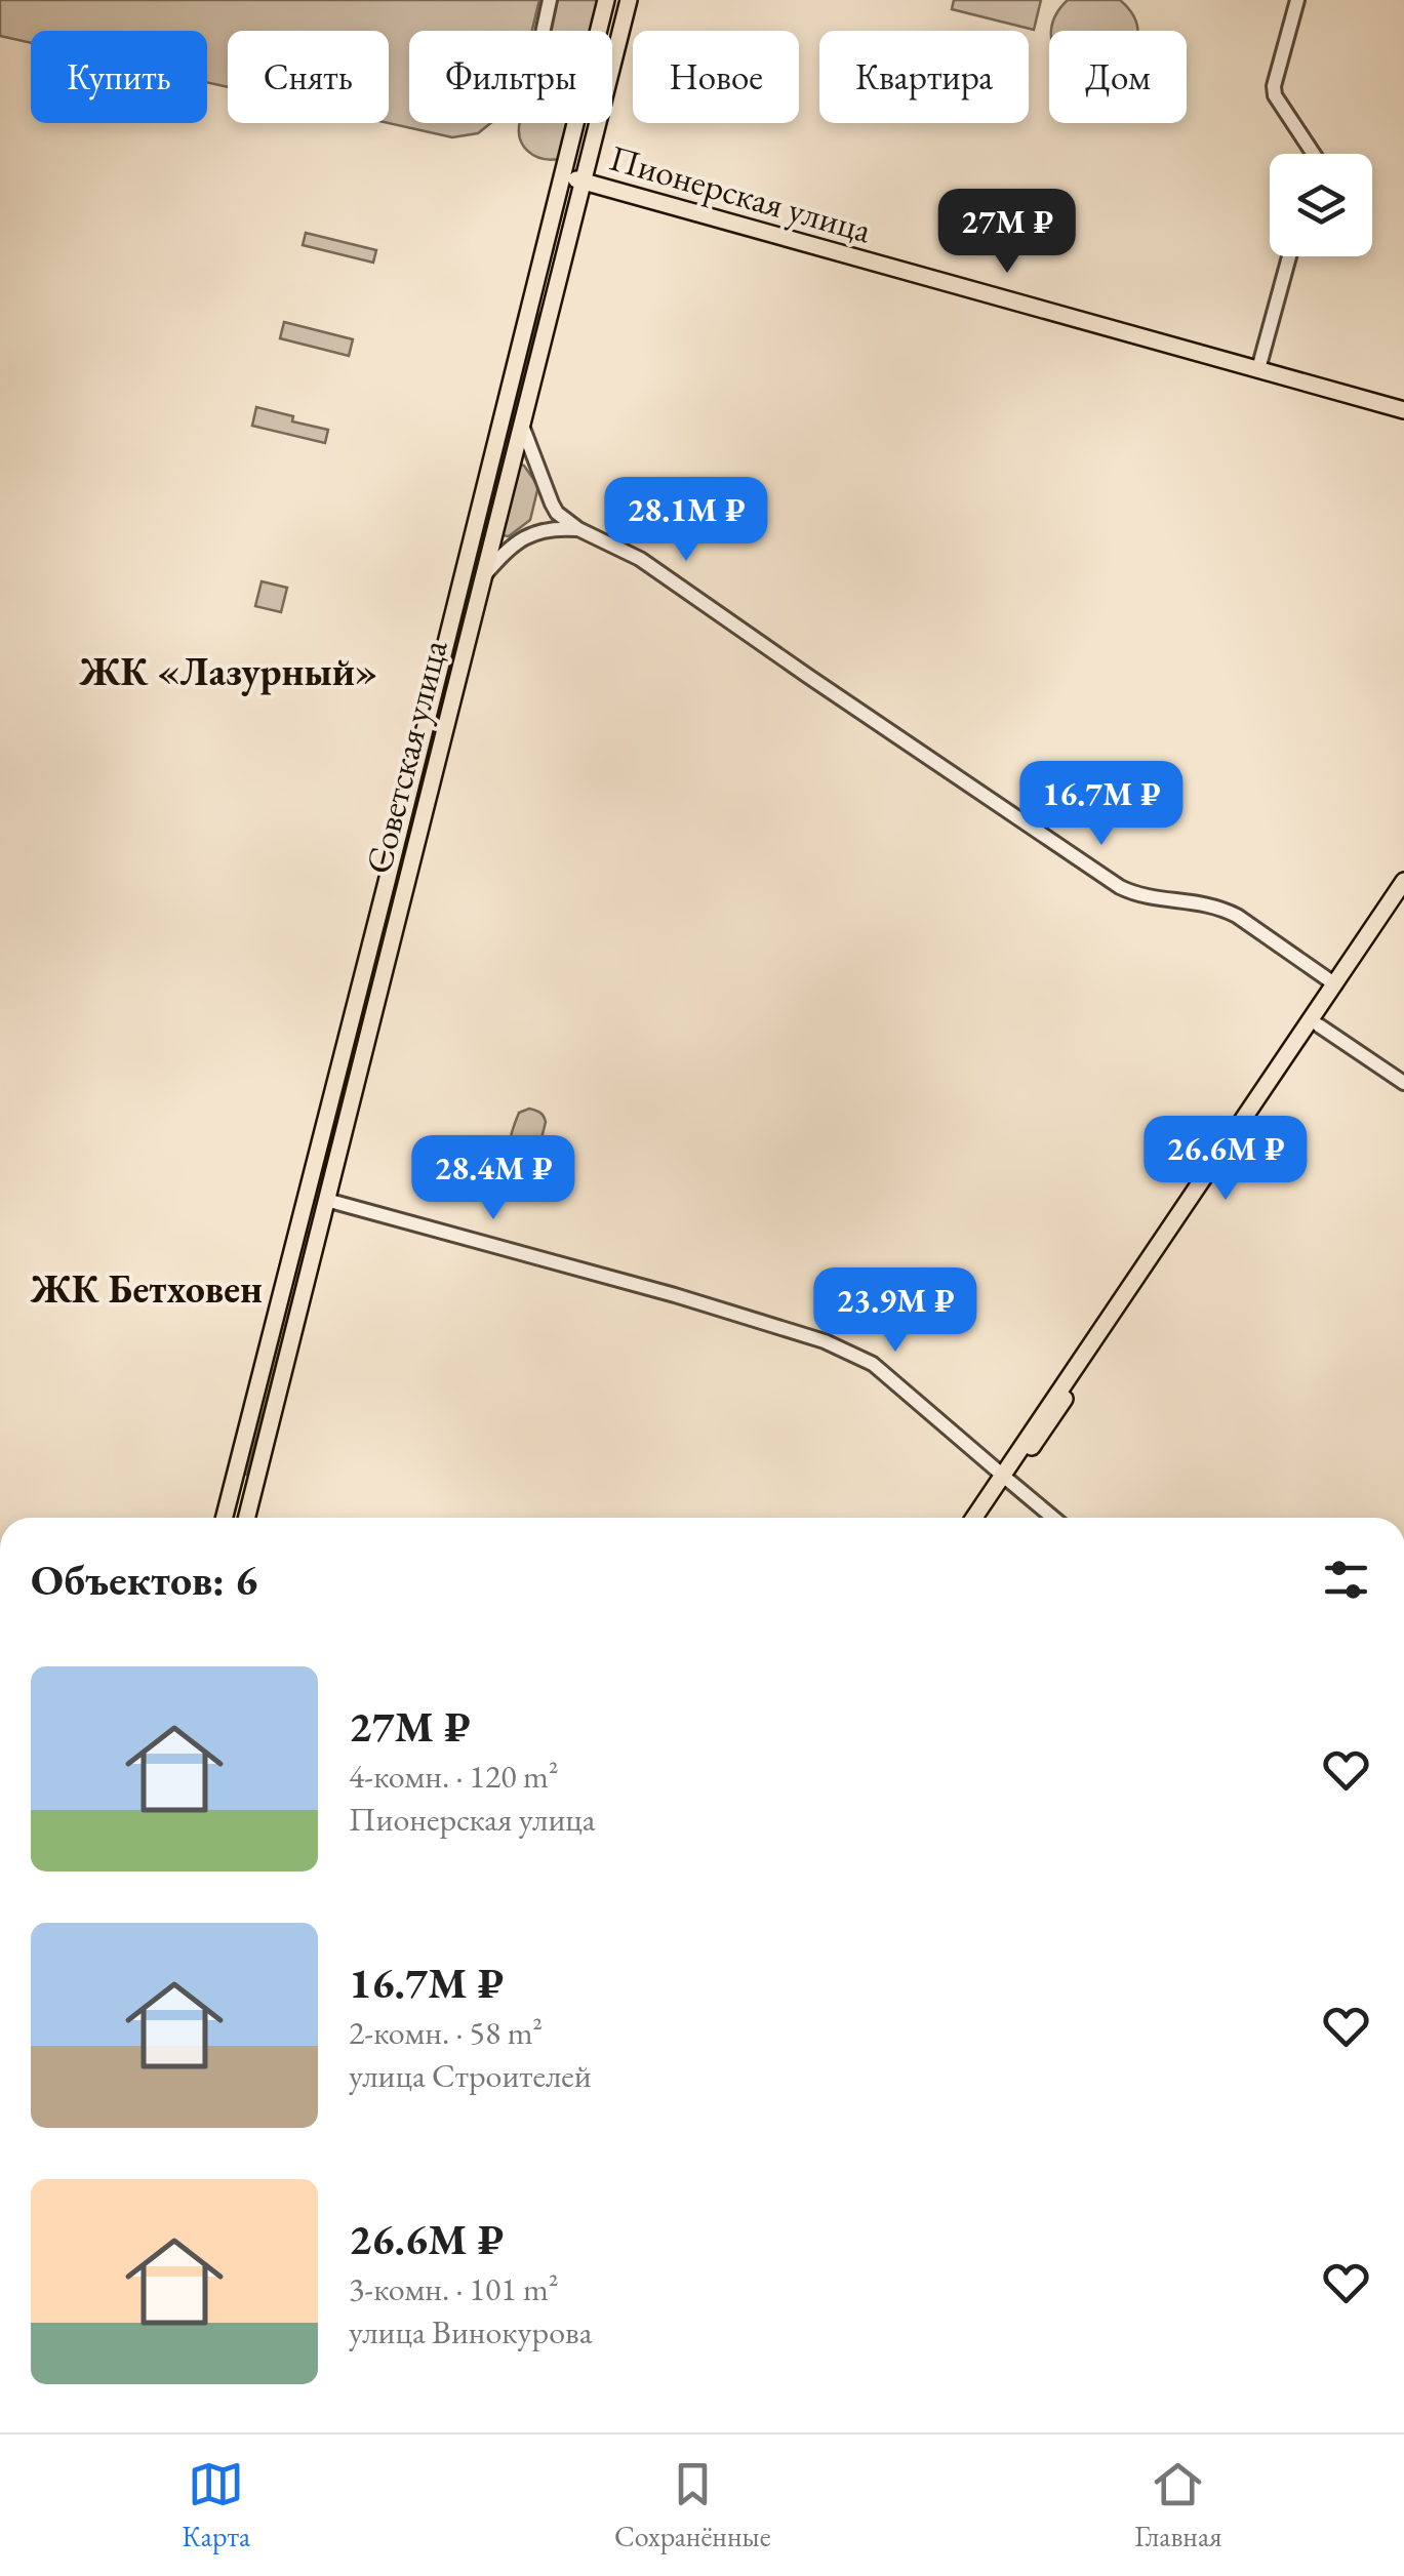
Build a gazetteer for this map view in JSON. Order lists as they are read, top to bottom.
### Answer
{
  "streets": {
    "main road": ["Пионерская улица", "Советская улица"]
  },
  "crossings": [
    ["Пионерская улица", "Советская улица"]
  ],
  "districts": ["ЖК «Лазурный»", "ЖК Бетховен"],
  "page": {
    "chip": [
      "Купить",
      "Снять",
      "Фильтры",
      "Новое",
      "Квартира",
      "Дом"
    ],
    "price": [
      "27M ₽",
      "28.1M ₽",
      "16.7M ₽",
      "26.6M ₽",
      "28.4M ₽",
      "23.9M ₽"
    ],
    "heading": "Объектов: 6",
    "list": [
      {
        "name": "27M ₽",
        "note": "4-комн. · 120 m² · Пионерская улица"
      },
      {
        "name": "16.7M ₽",
        "note": "2-комн. · 58 m² · улица Строителей"
      },
      {
        "name": "26.6M ₽",
        "note": "3-комн. · 101 m² · улица Винокурова"
      }
    ],
    "tabs": ["Карта", "Сохранённые", "Главная"]
  }
}
